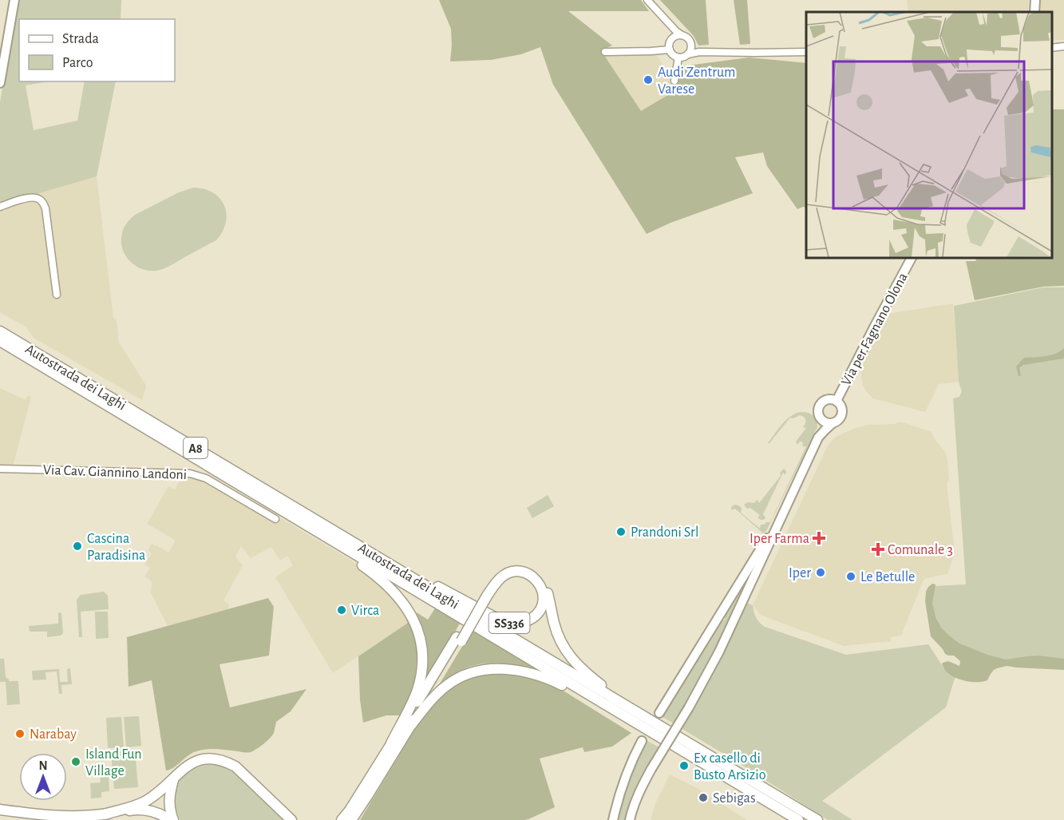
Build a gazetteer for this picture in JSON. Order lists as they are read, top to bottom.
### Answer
{
  "streets": {
    "highway": ["Autostrada dei Laghi", "A8", "SS336"],
    "main road": ["Via per Fagnano Olona"],
    "street": ["Via Cav. Giannino Landoni"]
  },
  "crossings": [
    ["Autostrada dei Laghi", "SS336"]
  ],
  "places": {
    "other": [
      "Audi Zentrum Varese",
      "Prandoni Srl",
      "Cascina Paradisina",
      "Iper",
      "Le Betulle",
      "Virca",
      "Narabay",
      "Island Fun Village",
      "Ex casello di Busto Arsizio",
      "Sebigas"
    ],
    "health": ["Iper Farma", "Comunale 3"]
  },
  "legend": ["Strada", "Parco"],
  "north": "top"
}
